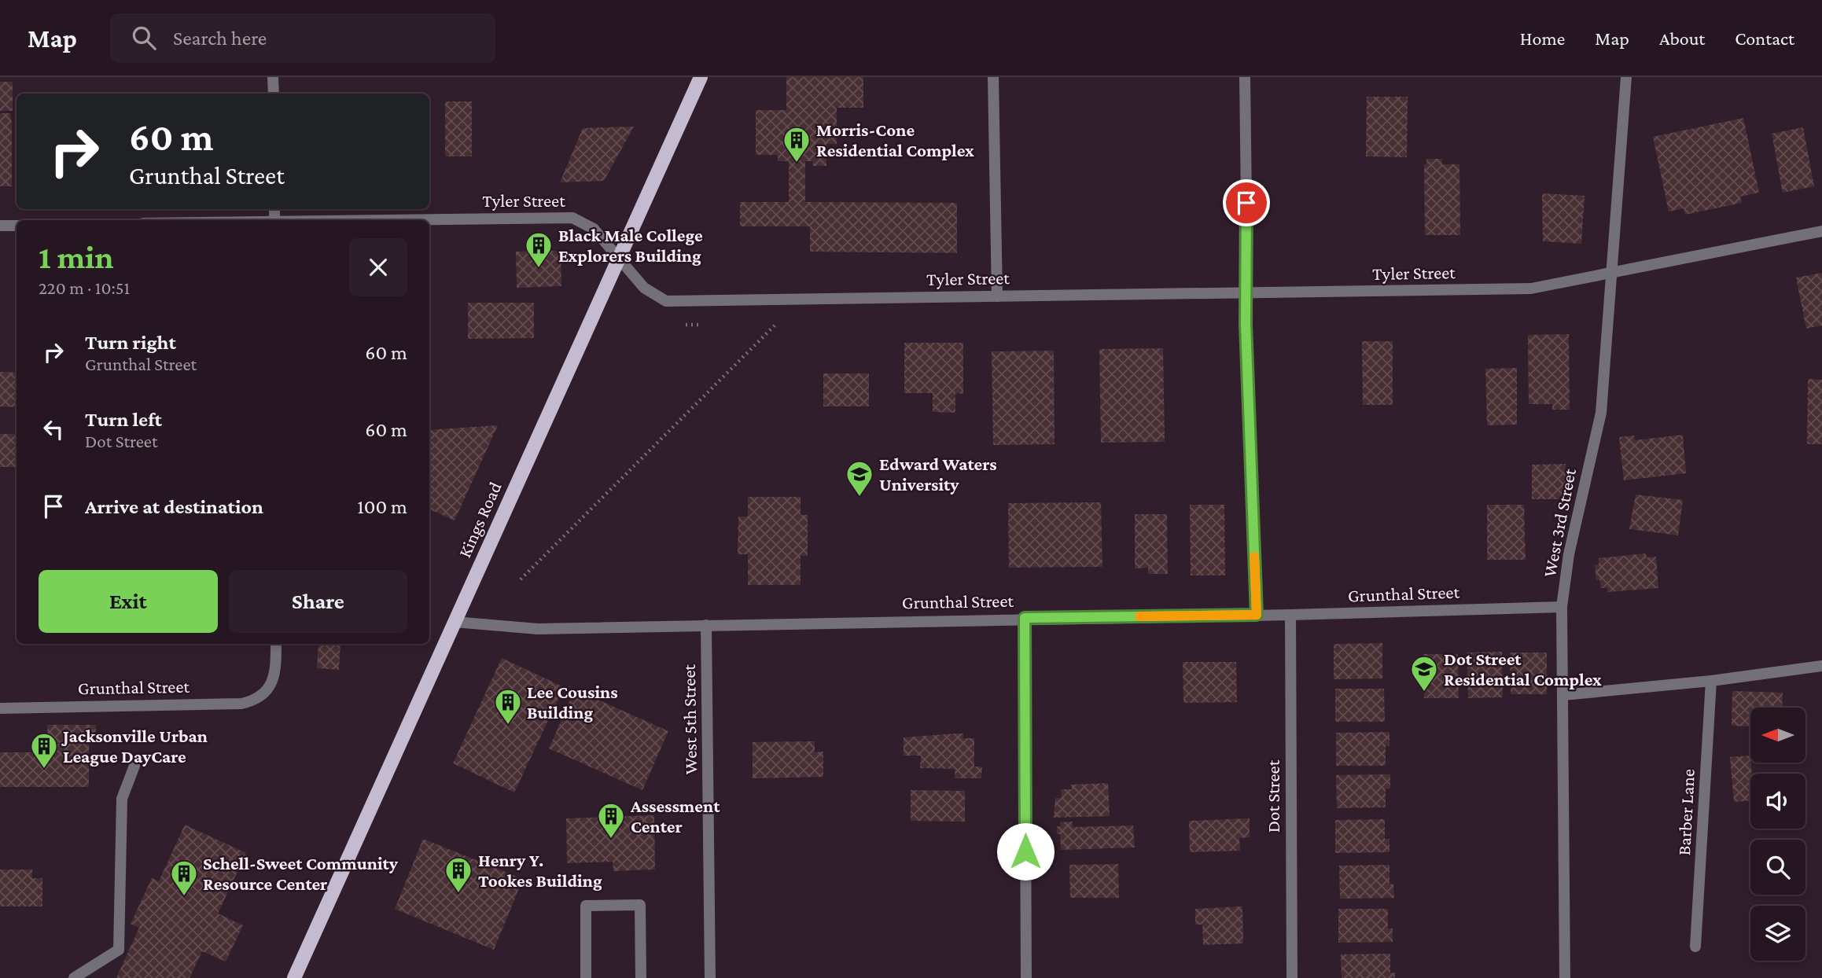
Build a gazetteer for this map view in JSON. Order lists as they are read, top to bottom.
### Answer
{
  "streets": {
    "main road": ["Kings Road"],
    "street": [
      "Tyler Street",
      "West 3rd Street",
      "Grunthal Street",
      "West 5th Street",
      "Dot Street",
      "Barber Lane"
    ]
  },
  "crossings": [
    ["Tyler Street", "Kings Road"],
    ["Tyler Street", "West 3rd Street"],
    ["Kings Road", "Grunthal Street"],
    ["West 3rd Street", "Grunthal Street"],
    ["Grunthal Street", "West 5th Street"],
    ["Grunthal Street", "Dot Street"]
  ],
  "places": {
    "building": [
      "Morris-Cone Residential Complex",
      "Black Male College Explorers Building",
      "Lee Cousins Building",
      "Jacksonville Urban League DayCare",
      "Assessment Center",
      "Henry Y. Tookes Building",
      "Schell-Sweet Community Resource Center"
    ],
    "school or university": ["Edward Waters University", "Dot Street Residential Complex"]
  },
  "north": "left",
  "page": {
    "header": "Map",
    "search": "Search here",
    "nav": [
      "Home",
      "Map",
      "About",
      "Contact"
    ],
    "turn": ["60 m", "Grunthal Street"],
    "heading": ["1 min", "220 m · 10:51"],
    "list": [
      {
        "name": "Turn right",
        "note": "Grunthal Street",
        "value": "60 m"
      },
      {
        "name": "Turn left",
        "note": "Dot Street",
        "value": "60 m"
      },
      {
        "name": "Arrive at destination",
        "value": "100 m"
      }
    ],
    "buttons": ["Exit", "Share"]
  }
}
